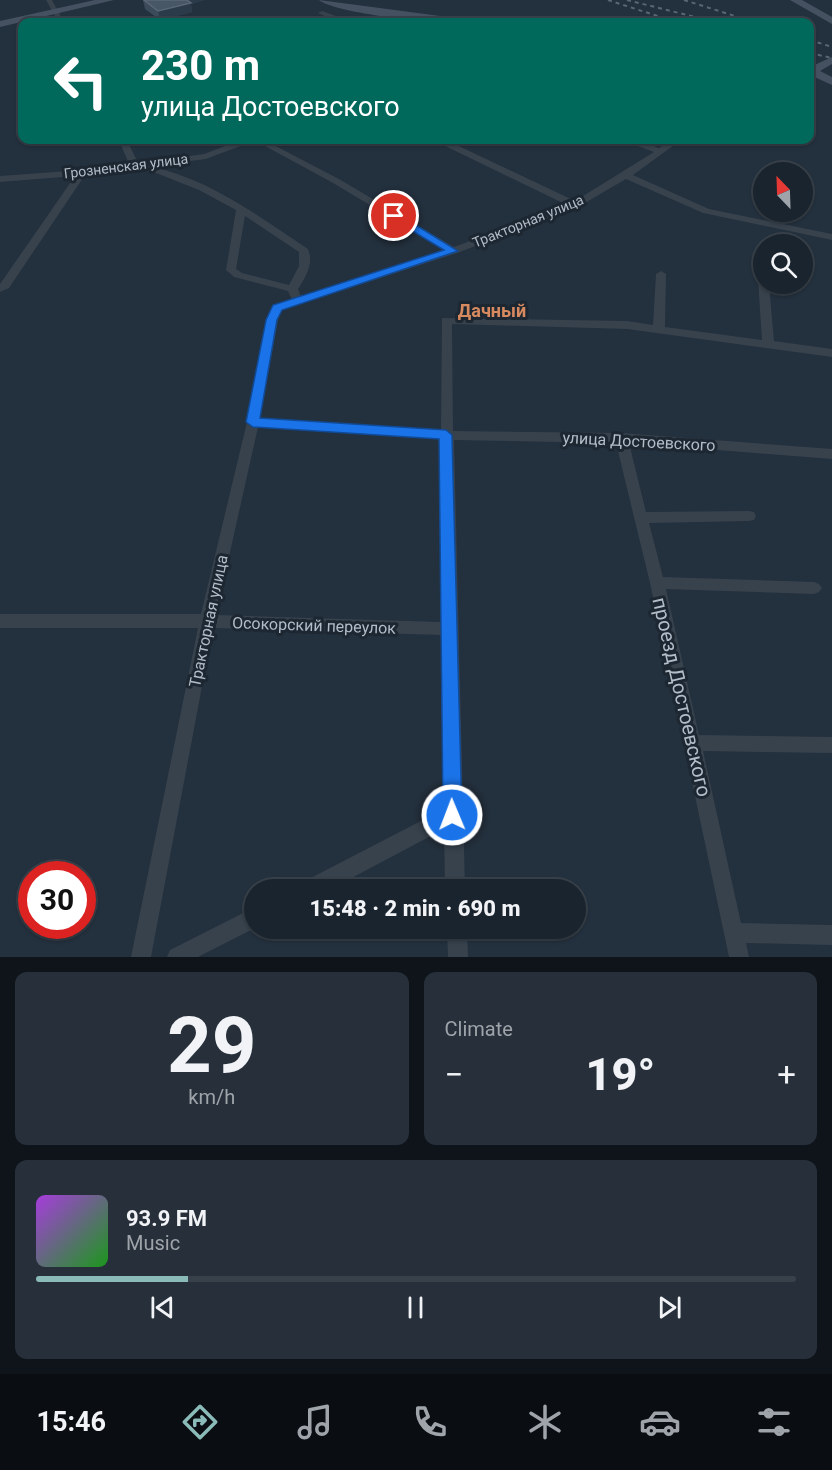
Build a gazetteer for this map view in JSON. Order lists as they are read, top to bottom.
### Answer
{
  "streets": {
    "street": [
      "Грозненская улица",
      "Тракторная улица",
      "улица Достоевского",
      "Осокорский переулок",
      "проезд Достоевского"
    ]
  },
  "crossings": [
    ["Тракторная улица", "улица Достоевского"],
    ["Тракторная улица", "Осокорский переулок"],
    ["улица Достоевского", "проезд Достоевского"]
  ],
  "districts": ["Дачный"],
  "north": "top left",
  "page": {
    "turn": ["230 m", "улица Достоевского"],
    "limit": "30",
    "trip": "15:48 · 2 min · 690 m",
    "tile": [
      ["29", "km/h"],
      "Climate"
    ],
    "heat": ["−", "19°", "+"],
    "song": ["93.9 FM", "Music"],
    "tabs": "15:46"
  }
}
